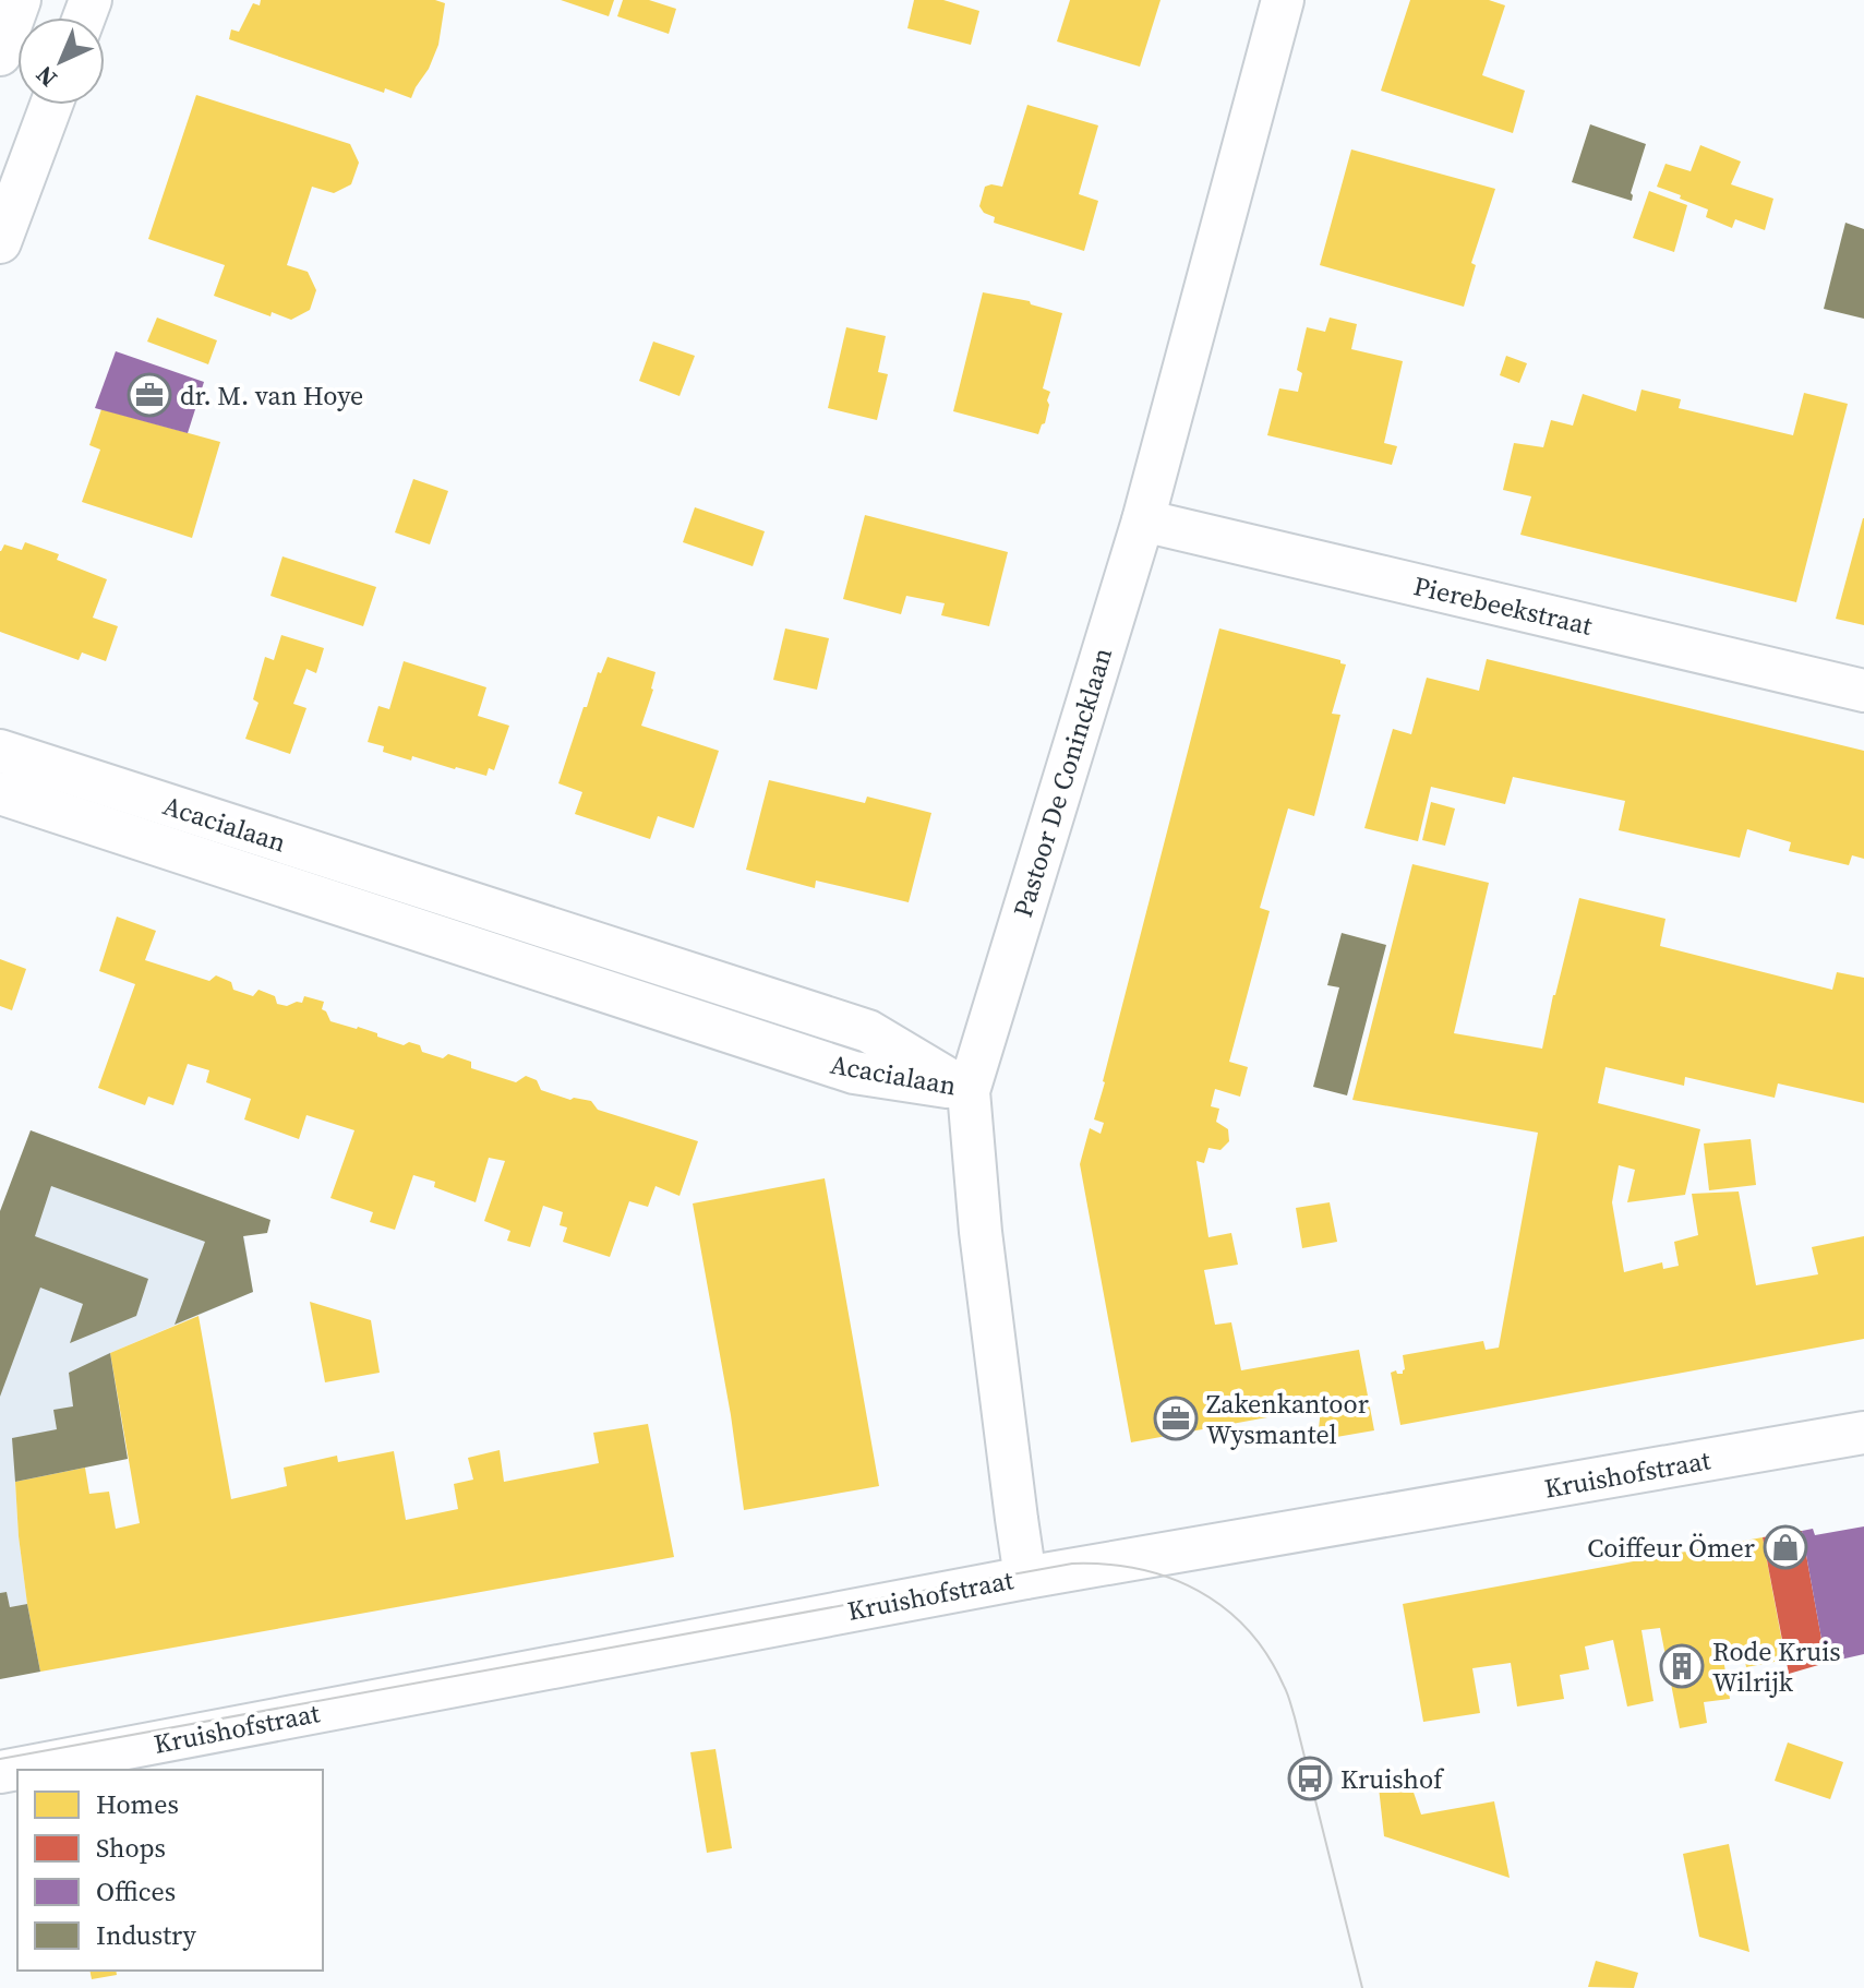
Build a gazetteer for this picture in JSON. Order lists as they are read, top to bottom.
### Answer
{
  "streets": {
    "street": [
      "Pierebeekstraat",
      "Pastoor De Conincklaan",
      "Acacialaan",
      "Kruishofstraat"
    ]
  },
  "crossings": [
    ["Pierebeekstraat", "Pastoor De Conincklaan"],
    ["Pastoor De Conincklaan", "Acacialaan"],
    ["Pastoor De Conincklaan", "Kruishofstraat"]
  ],
  "places": {
    "office": ["dr. M. van Hoye", "Zakenkantoor Wysmantel"],
    "shop": ["Coiffeur Ömer"],
    "building": ["Rode Kruis Wilrijk"],
    "bus stop": ["Kruishof"]
  },
  "legend": [
    "Homes",
    "Shops",
    "Offices",
    "Industry"
  ],
  "north": "bottom left"
}
